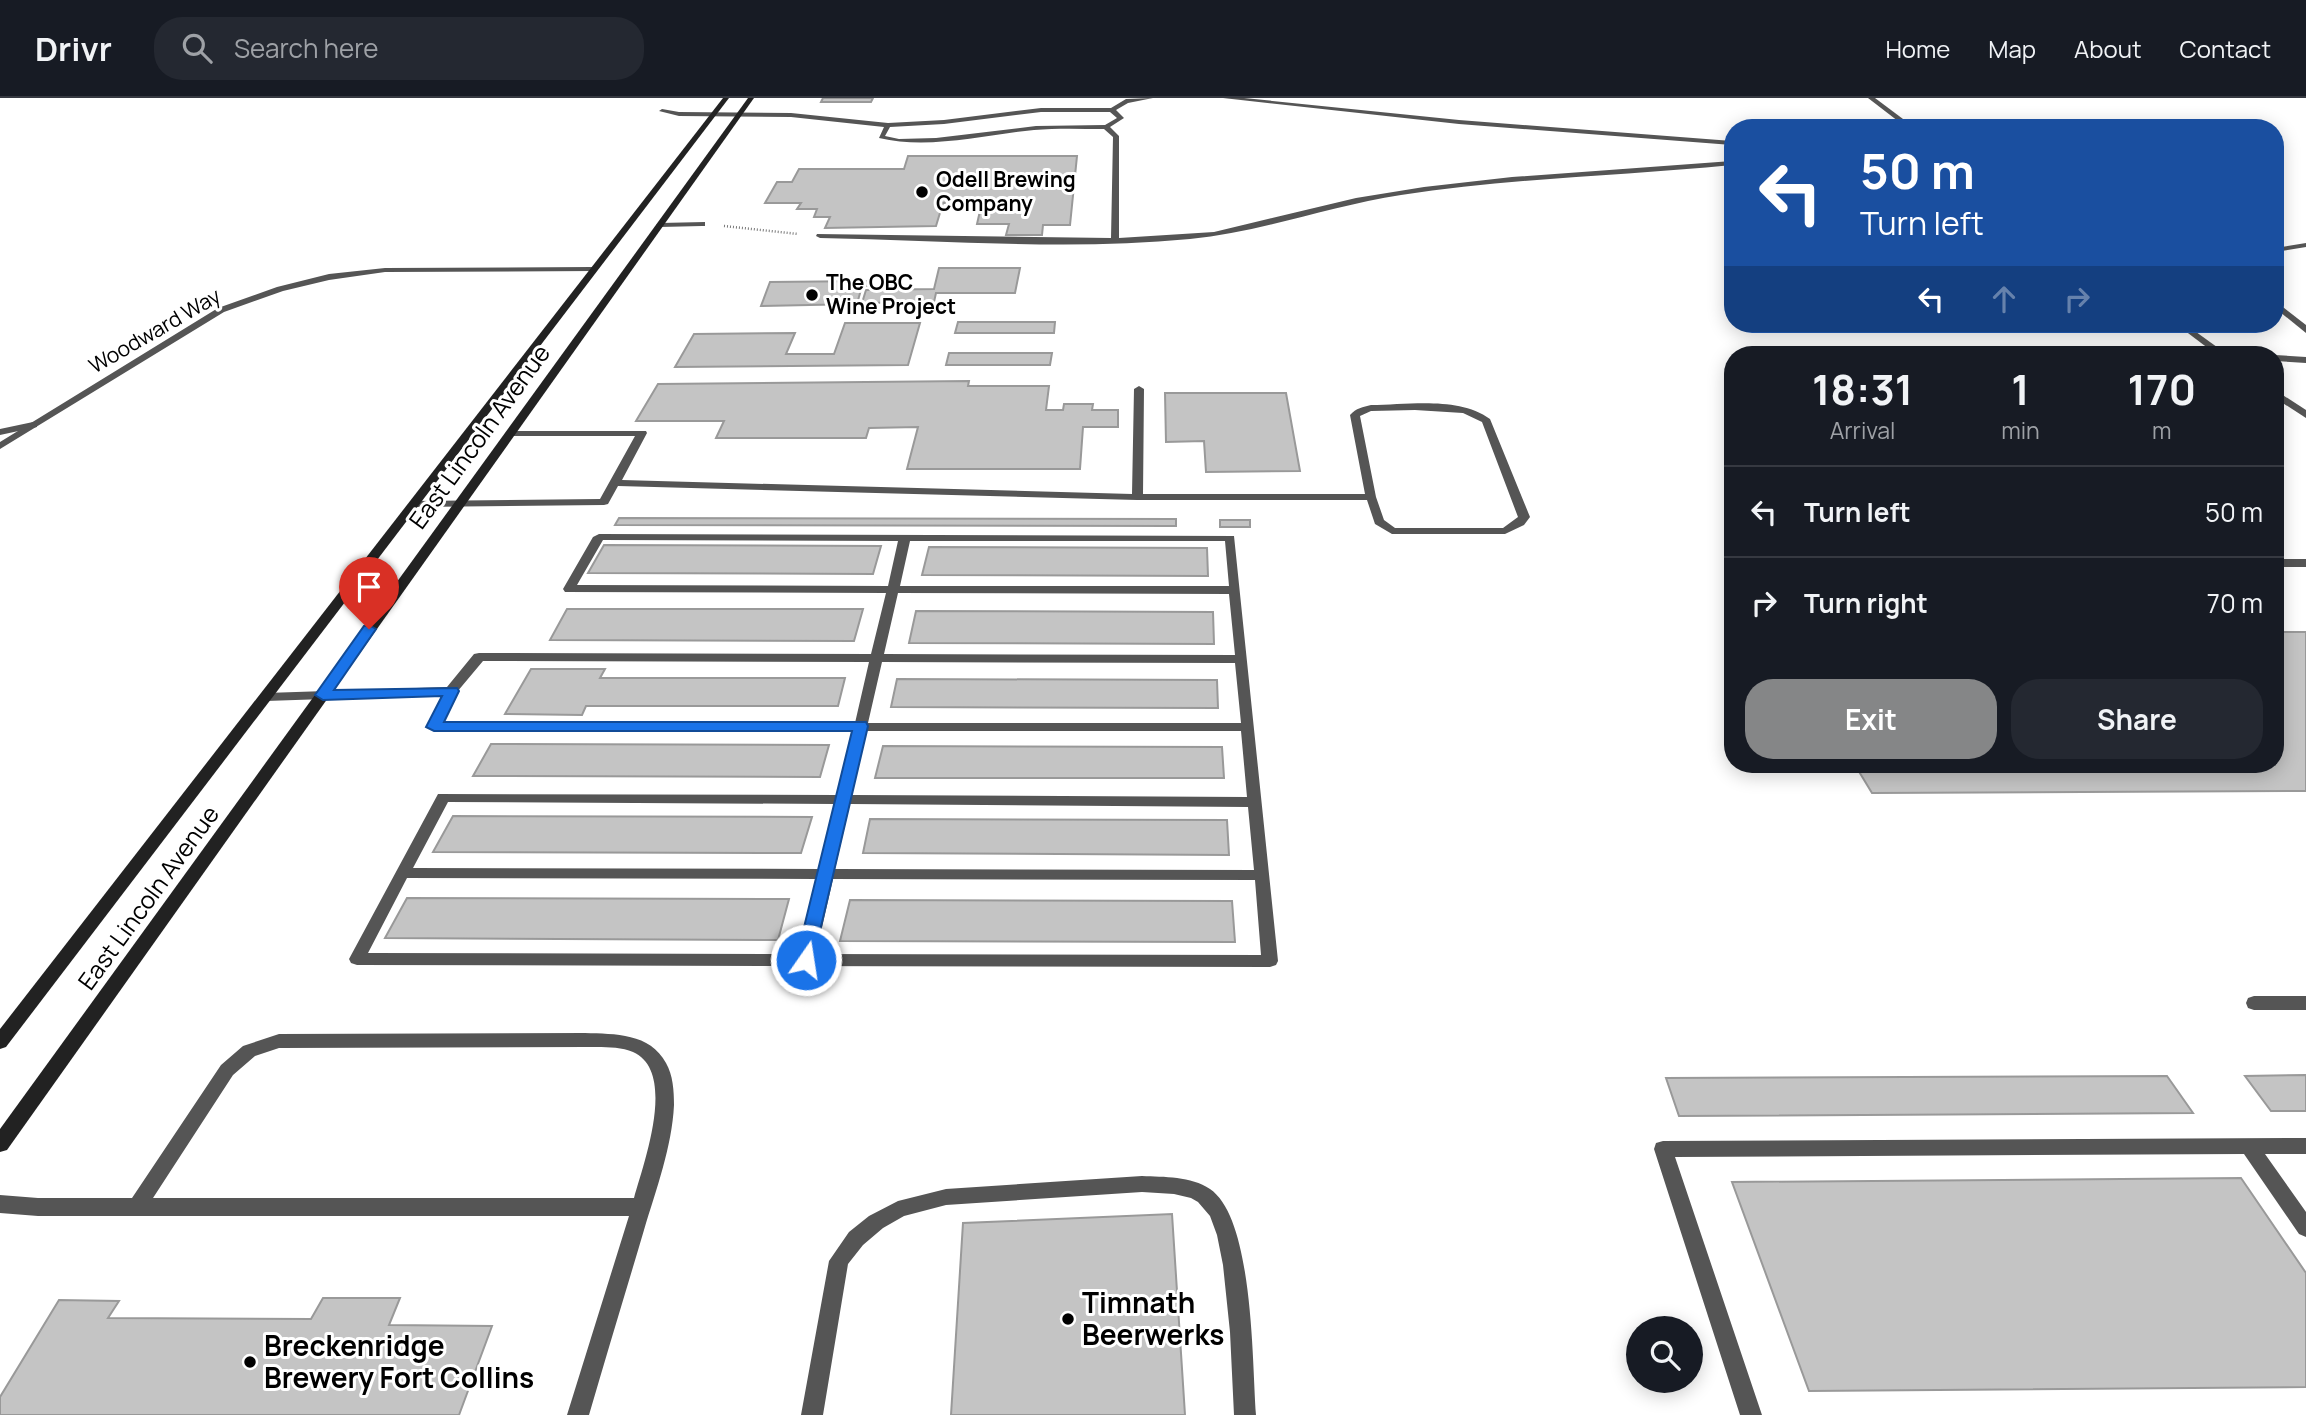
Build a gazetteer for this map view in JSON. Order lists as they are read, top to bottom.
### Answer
{
  "streets": {
    "street": ["Woodward Way", "East Lincoln Avenue"]
  },
  "crossings": [
    ["Woodward Way", "East Lincoln Avenue"]
  ],
  "places": [
    "Odell Brewing Company",
    "The OBC Wine Project",
    "Timnath Beerwerks",
    "Breckenridge Brewery Fort Collins"
  ],
  "page": {
    "header": "Drivr",
    "search": "Search here",
    "nav": [
      "Home",
      "Map",
      "About",
      "Contact"
    ],
    "turn": ["50 m", "Turn left"],
    "eta": [
      "18:31",
      "Arrival",
      "1",
      "min",
      "170",
      "m"
    ],
    "list": [
      {
        "name": "Turn left",
        "value": "50 m"
      },
      {
        "name": "Turn right",
        "value": "70 m"
      }
    ],
    "buttons": ["Exit", "Share"]
  }
}
